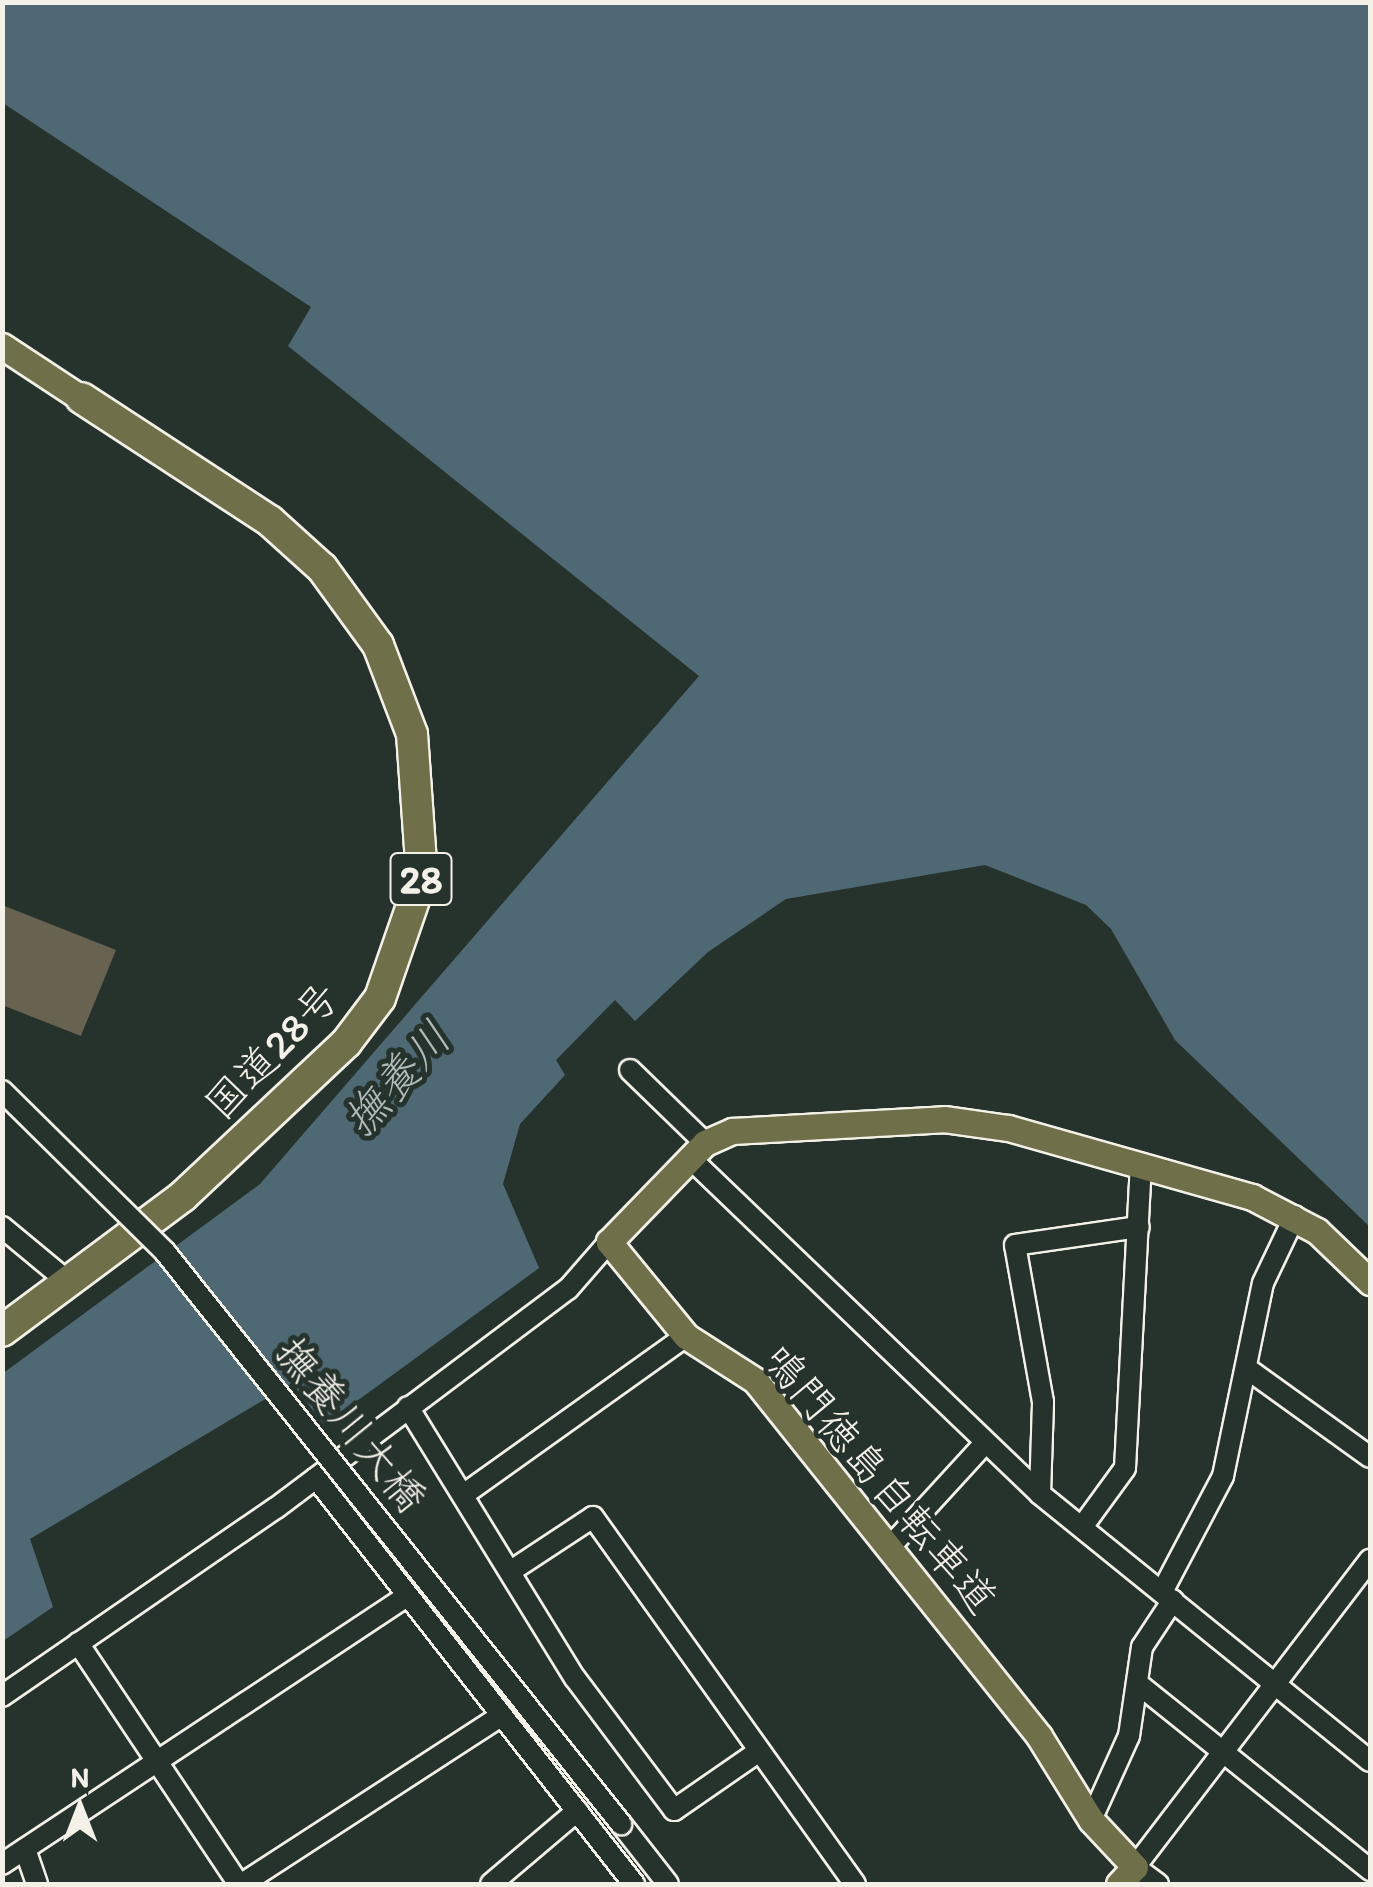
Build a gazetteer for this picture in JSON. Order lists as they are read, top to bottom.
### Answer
{
  "streets": {
    "highway": ["28", "国道28号"],
    "main road": ["鳴門徳島自転車道"],
    "street": ["撫養川大橋"]
  },
  "water": ["撫養川"],
  "north": "top"
}
